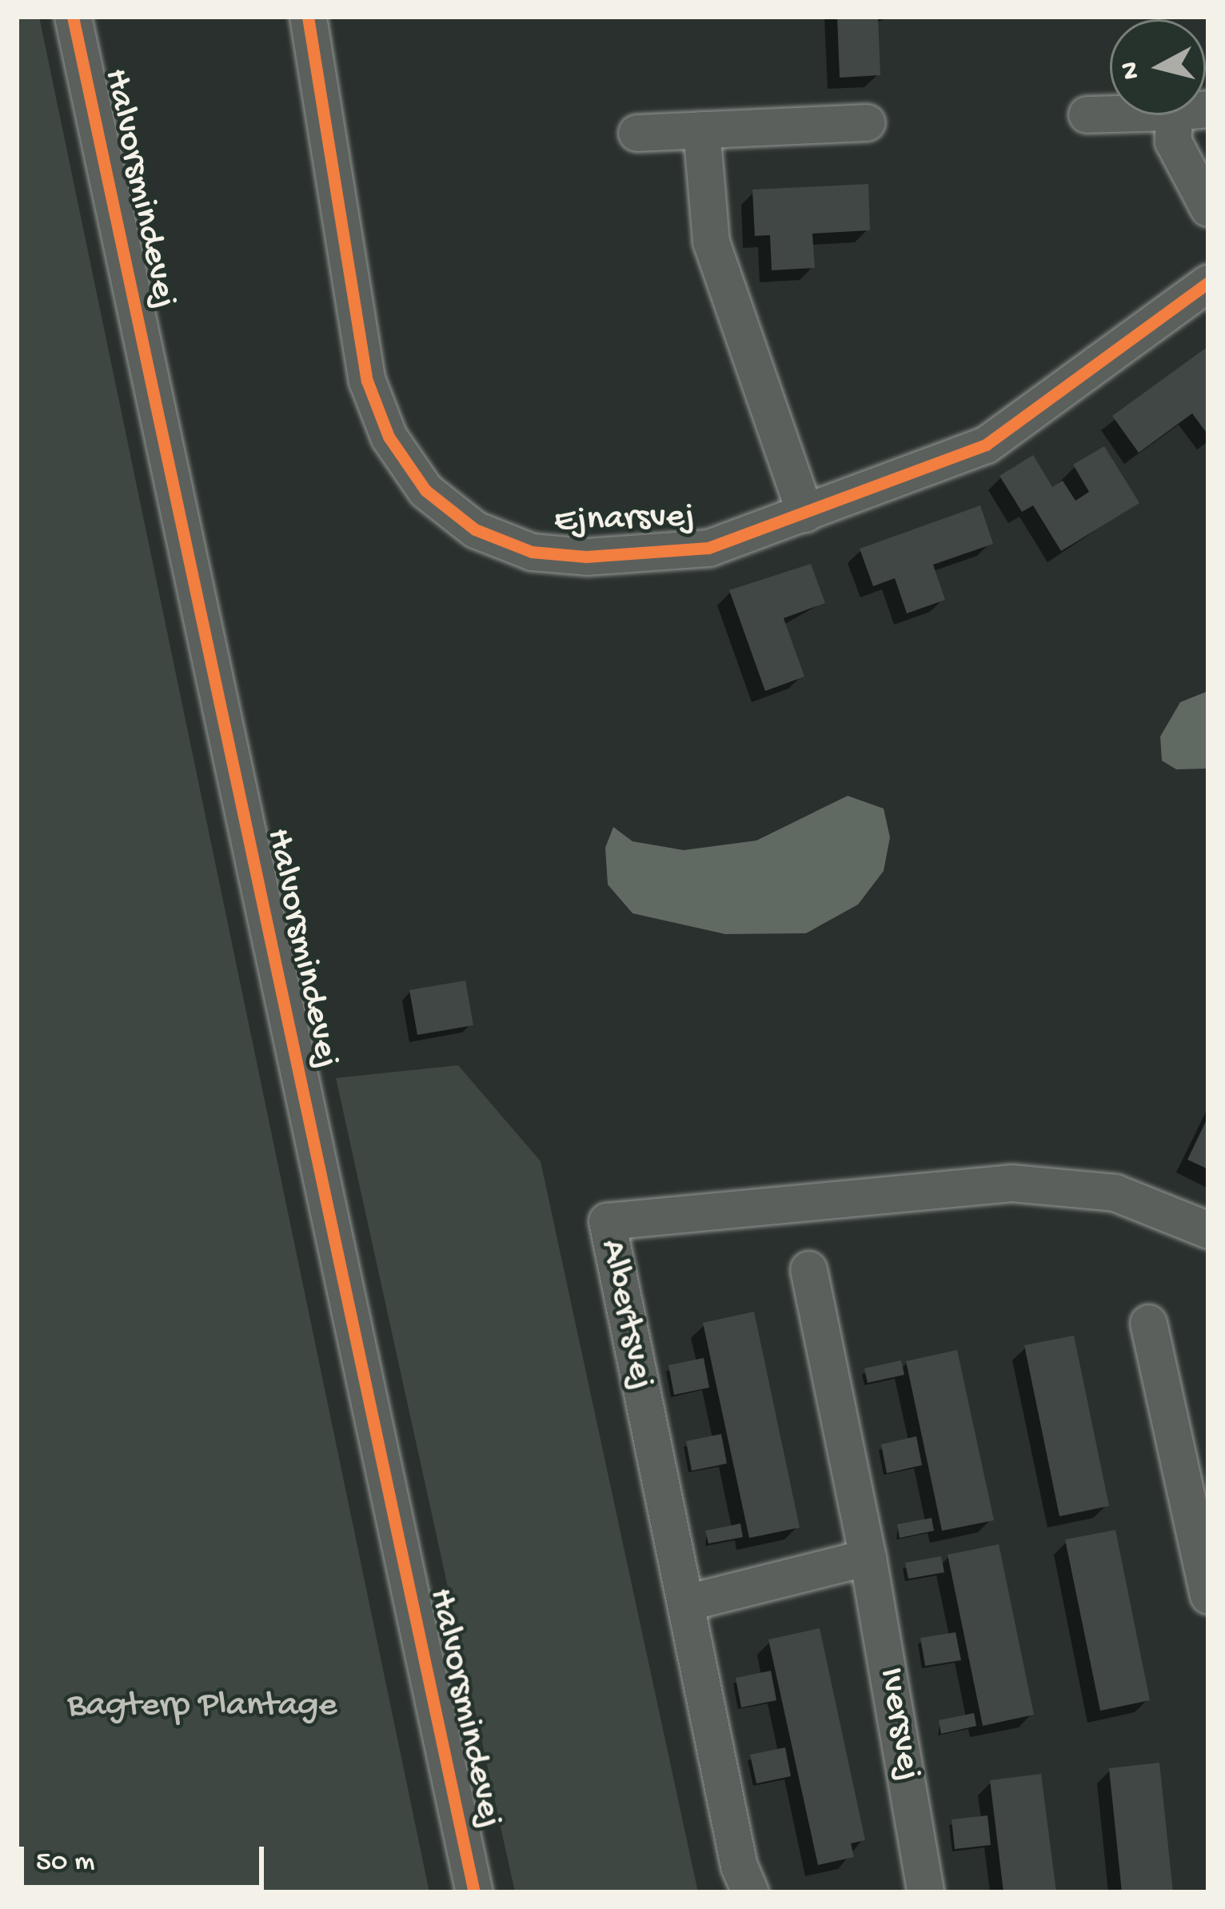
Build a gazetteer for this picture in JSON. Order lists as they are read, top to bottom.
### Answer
{
  "streets": {
    "street": [
      "Halvorsmindevej",
      "Ejnarsvej",
      "Albertsvej",
      "Iversvej"
    ]
  },
  "parks": ["Bagterp Plantage"],
  "scale_bar": "50 m",
  "north": "left"
}
